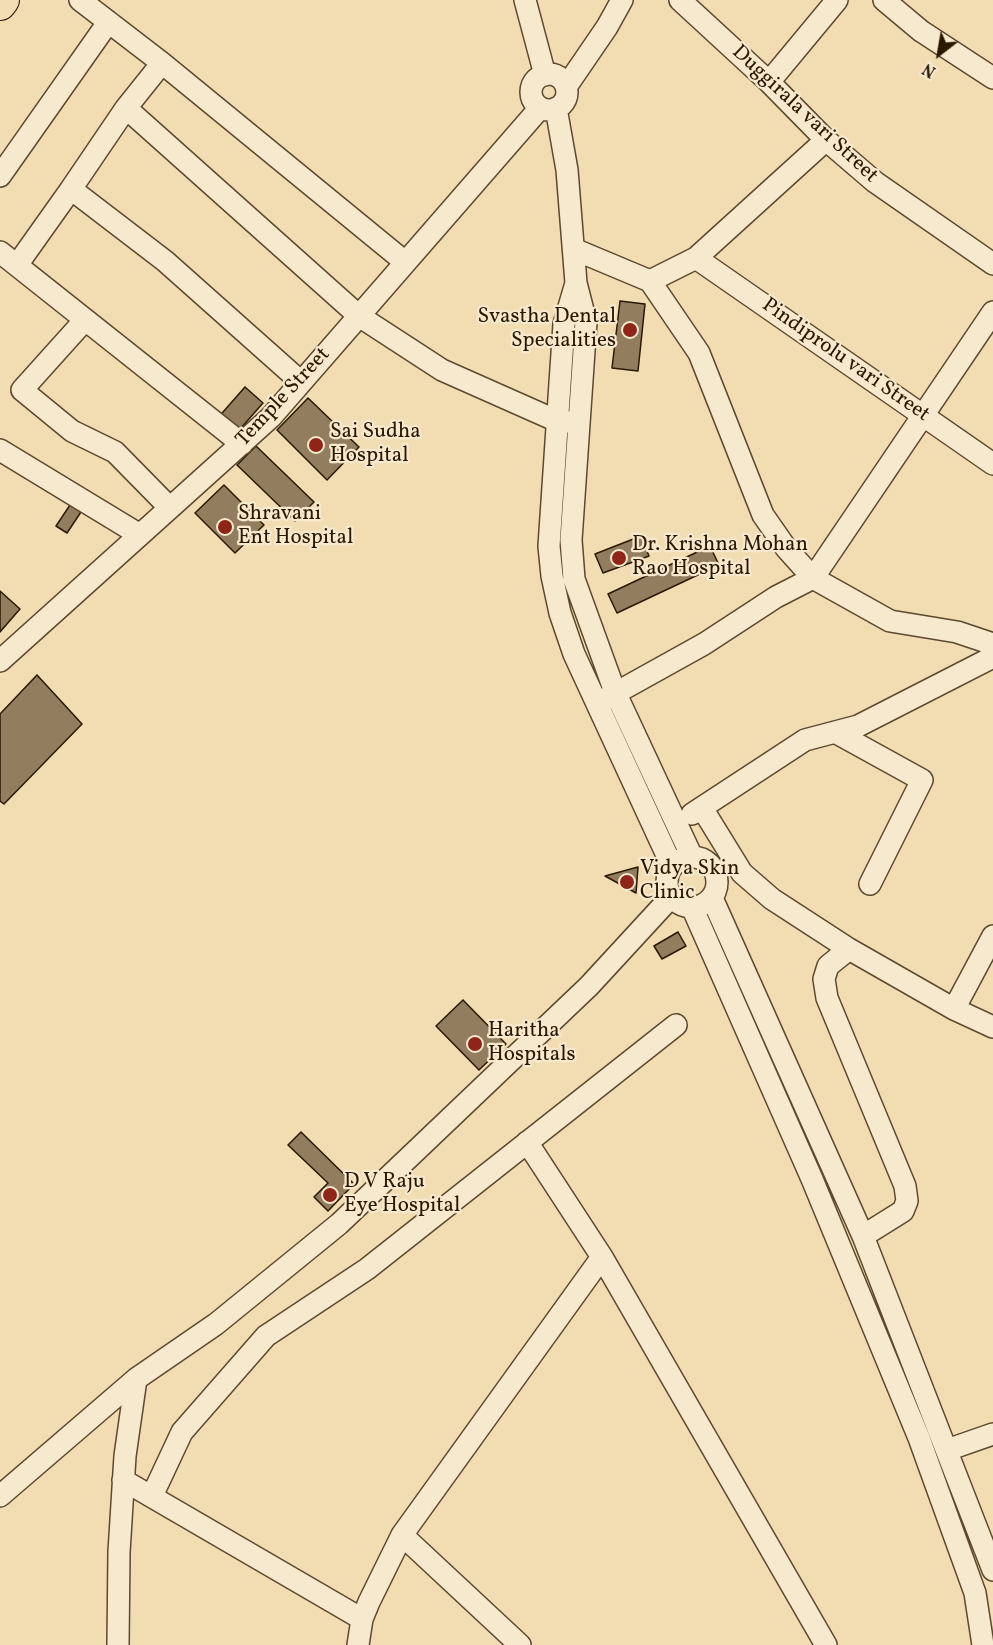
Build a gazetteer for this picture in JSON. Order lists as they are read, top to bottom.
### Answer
{
  "streets": {
    "street": ["Duggirala vari Street", "Pindiprolu vari Street", "Temple Street"]
  },
  "places": [
    "Svastha Dental Specialities",
    "Sai Sudha Hospital",
    "Shravani Ent Hospital",
    "Dr. Krishna Mohan Rao Hospital",
    "Vidya Skin Clinic",
    "Haritha Hospitals",
    "D V Raju Eye Hospital"
  ],
  "north": "bottom left"
}
